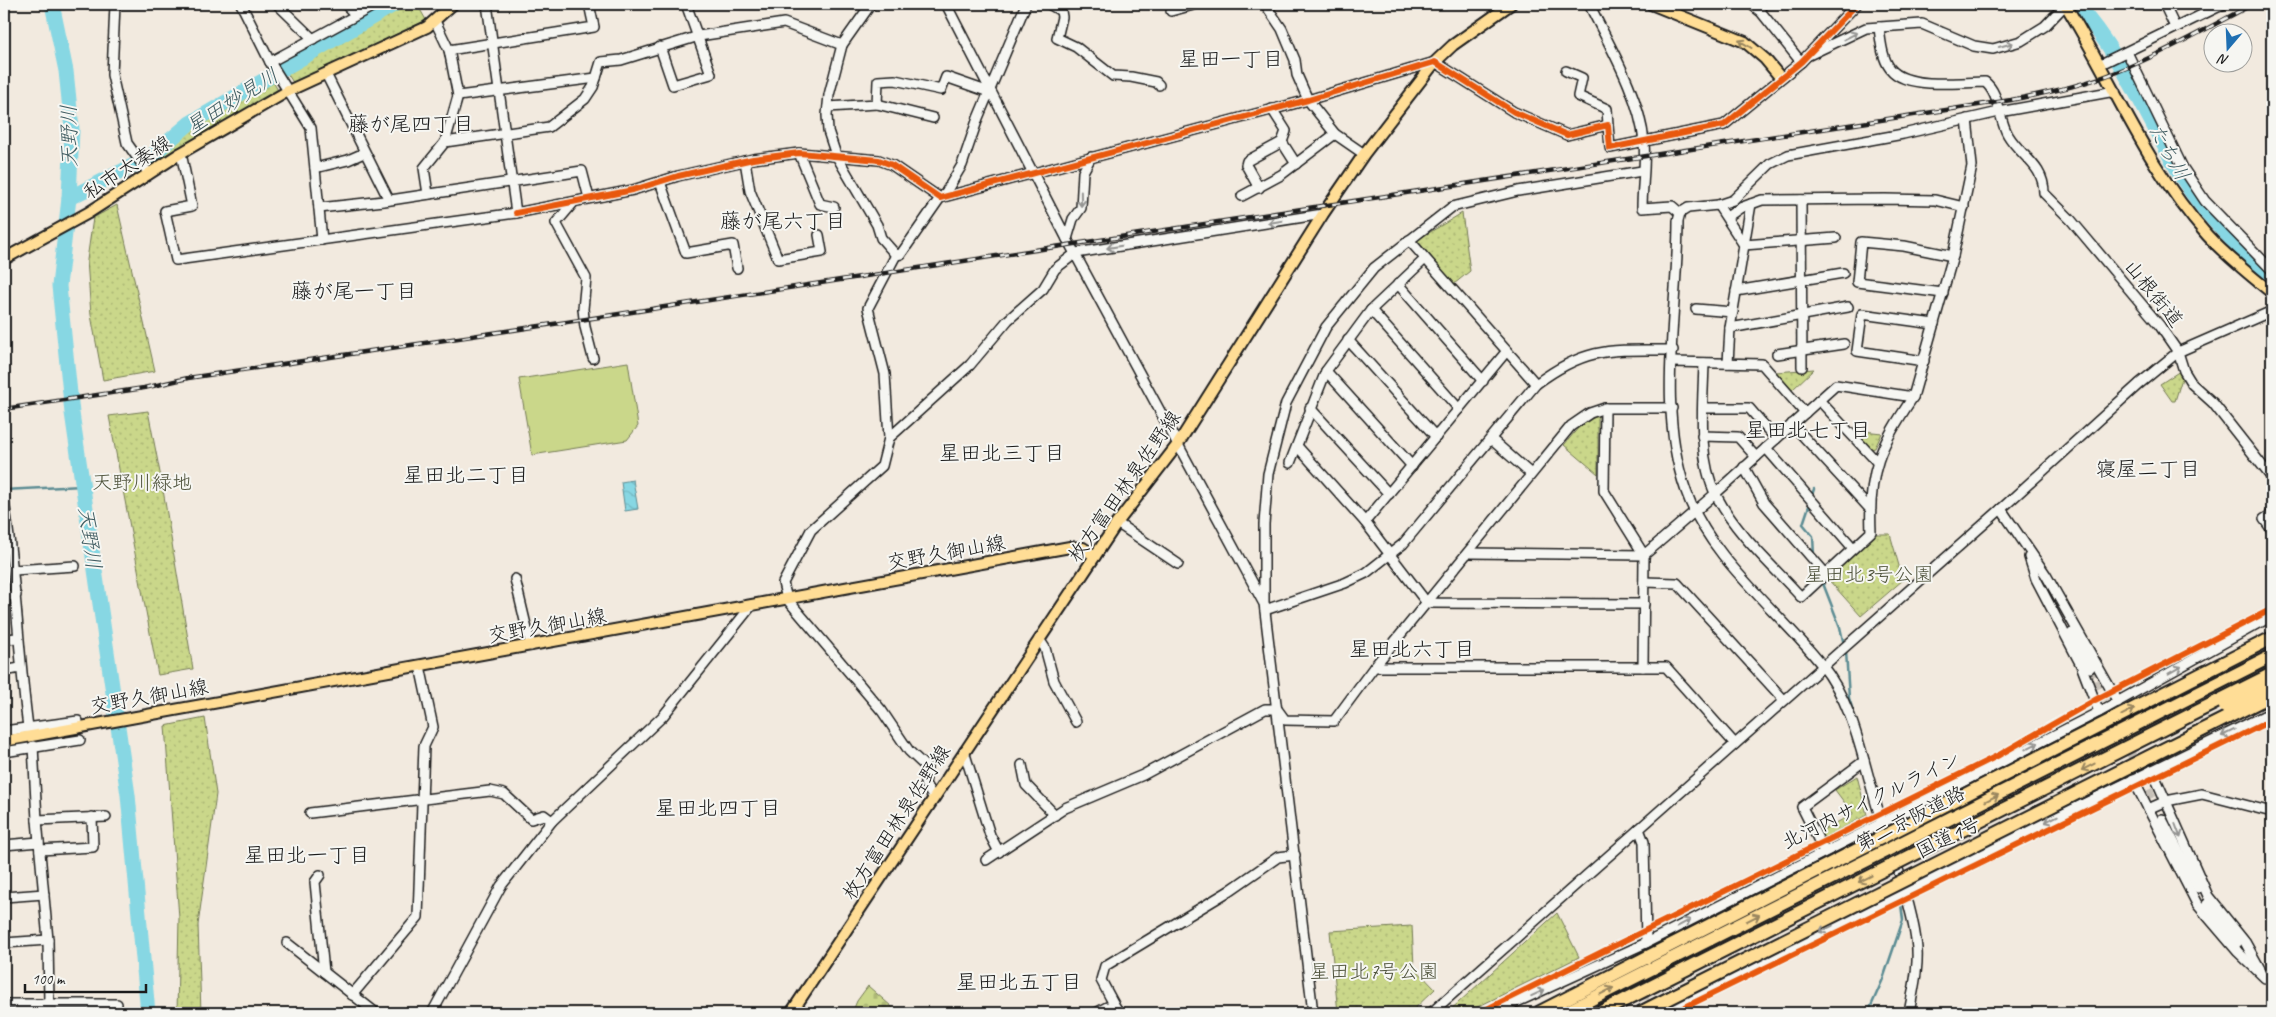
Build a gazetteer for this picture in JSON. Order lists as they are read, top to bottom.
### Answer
{
  "streets": {
    "highway": ["第二京阪道路", "国道1号"],
    "main road": ["私市太秦線", "枚方富田林泉佐野線", "交野久御山線"],
    "street": ["山根街道"],
    "cycle path": ["北河内サイクルライン"]
  },
  "crossings": [
    ["枚方富田林泉佐野線", "交野久御山線"]
  ],
  "districts": [
    "星田一丁目",
    "藤が尾四丁目",
    "藤が尾六丁目",
    "藤が尾一丁目",
    "星田北七丁目",
    "星田北三丁目",
    "寝屋二丁目",
    "星田北二丁目",
    "星田北六丁目",
    "星田北四丁目",
    "星田北一丁目",
    "星田北五丁目"
  ],
  "water": ["星田妙見川", "天野川", "たち川"],
  "parks": ["天野川緑地", "星田北3号公園", "星田北7号公園"],
  "scale_bar": "100 m",
  "north": "bottom"
}
